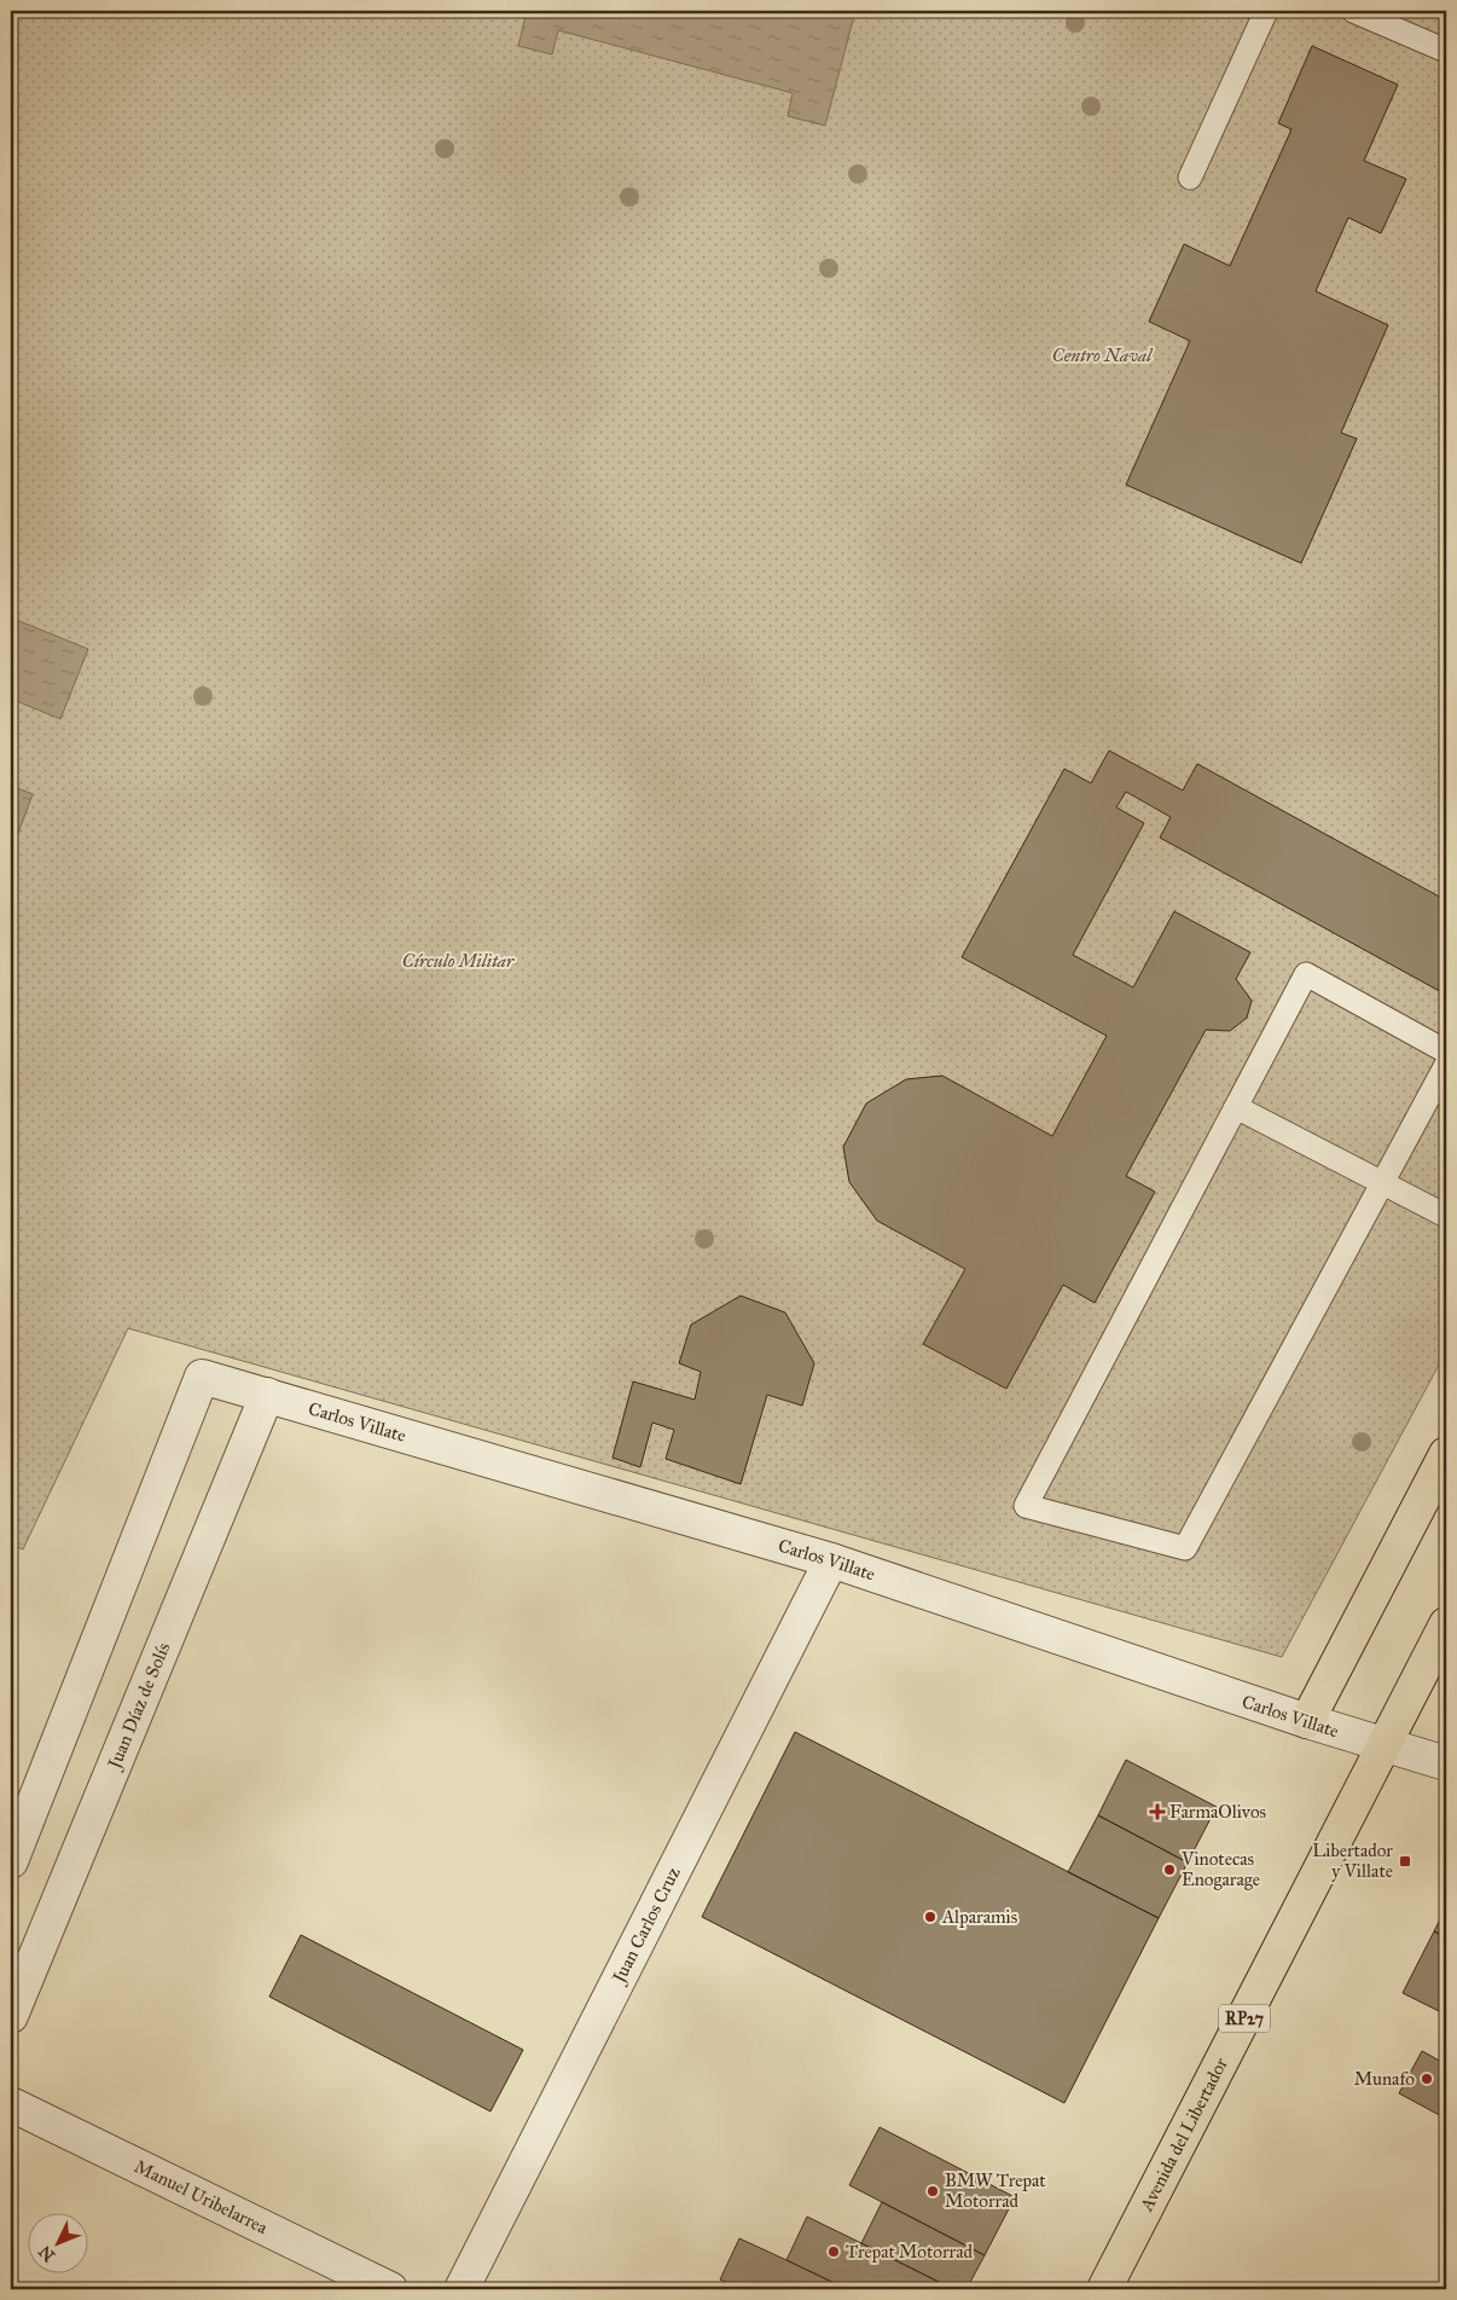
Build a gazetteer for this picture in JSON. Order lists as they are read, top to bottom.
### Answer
{
  "streets": {
    "main road": ["RP27", "Avenida del Libertador"],
    "street": [
      "Carlos Villate",
      "Juan Díaz de Solís",
      "Juan Carlos Cruz",
      "Manuel Uribelarrea"
    ]
  },
  "crossings": [
    ["Carlos Villate", "Juan Díaz de Solís"],
    ["Carlos Villate", "Juan Carlos Cruz"],
    ["Carlos Villate", "Avenida del Libertador"]
  ],
  "parks": ["Centro Naval", "Círculo Militar"],
  "places": {
    "health": ["FarmaOlivos"],
    "transit": ["Libertador y Villate"],
    "other": [
      "Vinotecas Enogarage",
      "Alparamis",
      "Munafo",
      "BMW Trepat Motorrad",
      "Trepat Motorrad"
    ]
  },
  "north": "bottom left"
}
